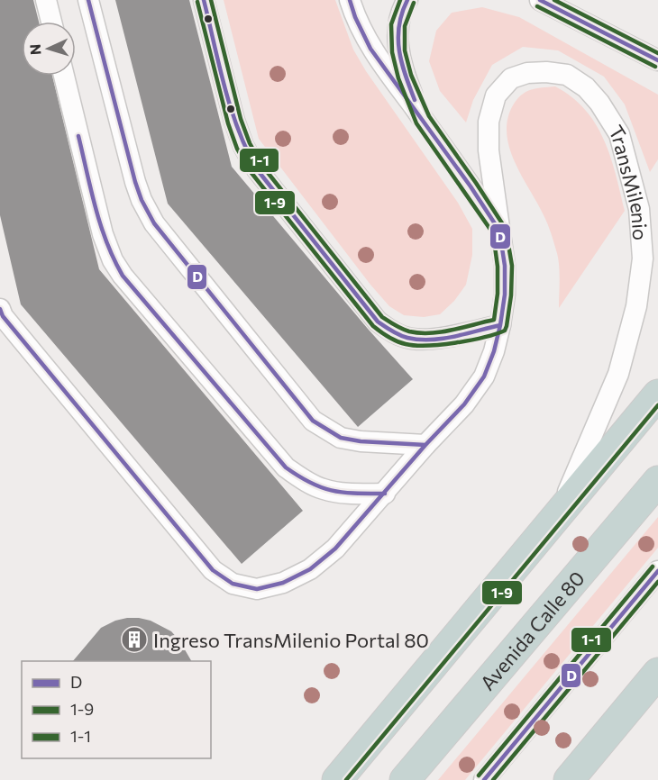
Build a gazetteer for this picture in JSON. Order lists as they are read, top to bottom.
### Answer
{
  "streets": {
    "highway": ["Avenida Calle 80"],
    "lane": ["TransMilenio"]
  },
  "places": {
    "building": ["Ingreso TransMilenio Portal 80"]
  },
  "lines": ["transit line D", "transit line 1-1", "transit line 1-9"],
  "legend": ["D", "1-9", "1-1"],
  "north": "left"
}
